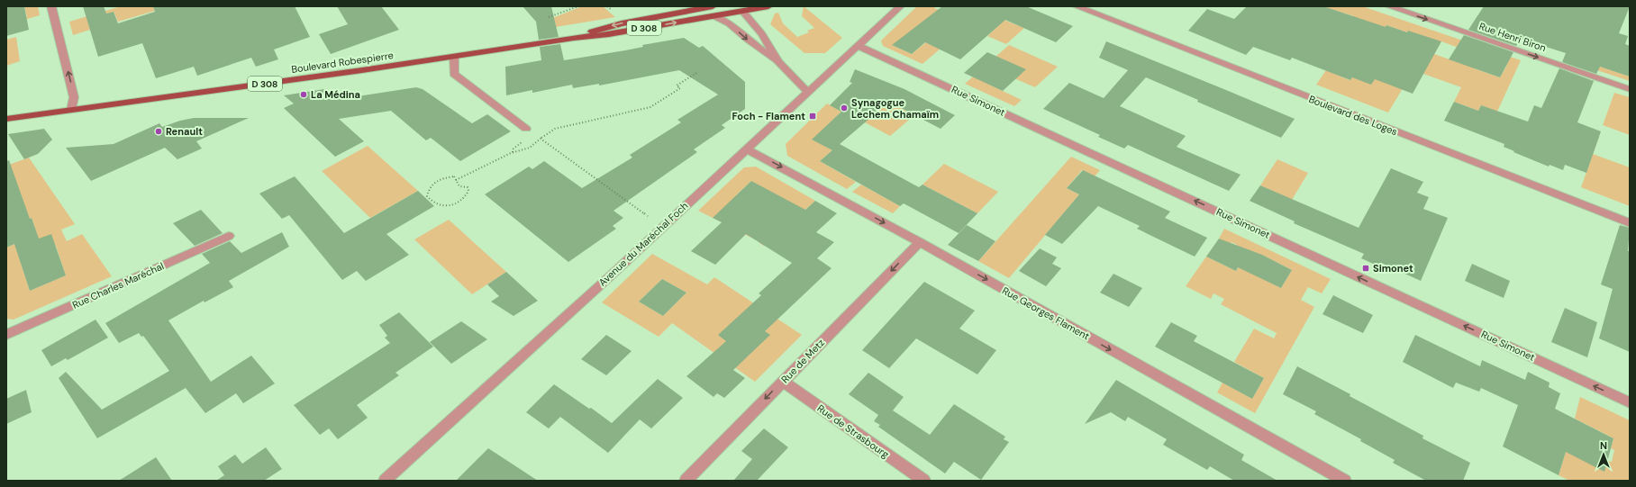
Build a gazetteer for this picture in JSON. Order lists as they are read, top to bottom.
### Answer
{
  "streets": {
    "main road": ["D 308", "Boulevard Robespierre"],
    "street": [
      "Rue Henri Biron",
      "Rue Simonet",
      "Boulevard des Loges",
      "Avenue du Maréchal Foch",
      "Rue Charles Maréchal",
      "Rue Georges Flament",
      "Rue de Metz",
      "Rue de Strasbourg"
    ]
  },
  "crossings": [
    ["Rue Simonet", "Avenue du Maréchal Foch"],
    ["Avenue du Maréchal Foch", "Rue Georges Flament"],
    ["Rue Georges Flament", "Rue de Metz"],
    ["Rue de Metz", "Rue de Strasbourg"]
  ],
  "one_way": [
    "Rue Henri Biron",
    "Rue Simonet",
    "Rue Georges Flament",
    "Rue de Metz"
  ],
  "places": {
    "other": ["La Médina", "Synagogue Lechem Chamaïm", "Renault"],
    "transit": ["Foch - Flament", "Simonet"]
  },
  "north": "top"
}
